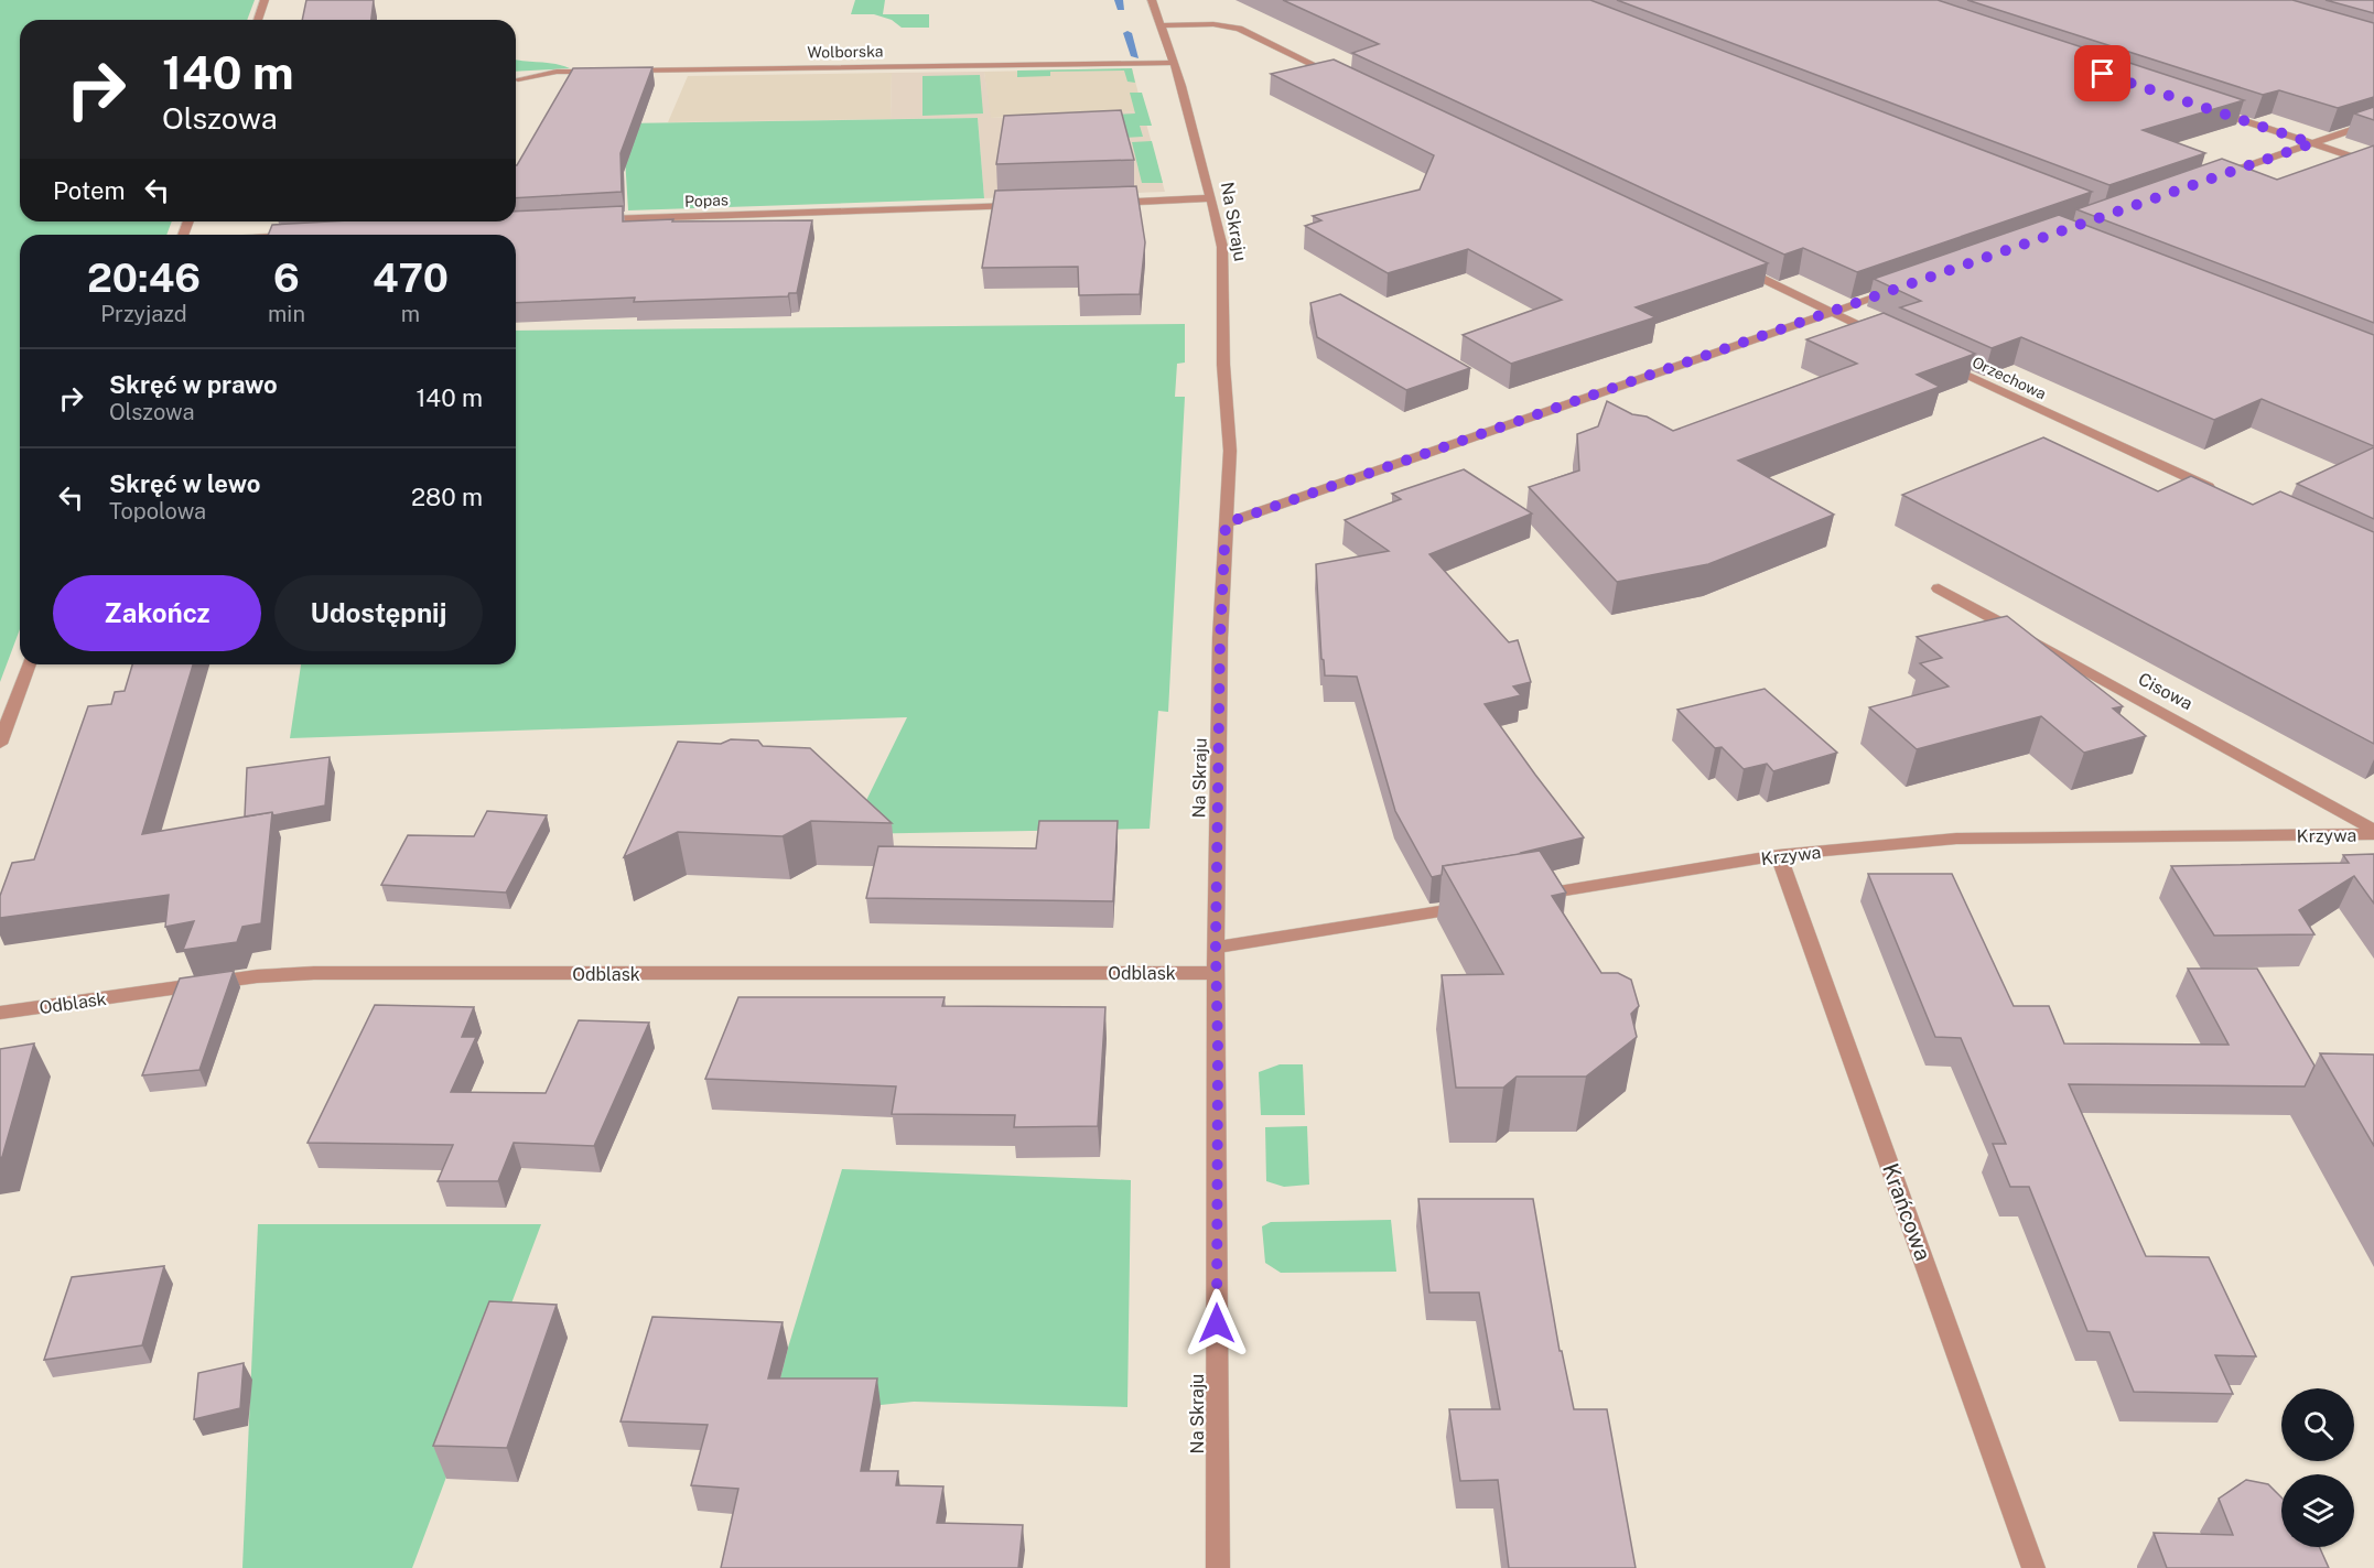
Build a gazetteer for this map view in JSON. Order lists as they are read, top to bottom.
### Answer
{
  "streets": {
    "street": [
      "Wolborska",
      "Popas",
      "Na Skraju",
      "Orzechowa",
      "Cisowa",
      "Krzywa",
      "Odblask",
      "Krańcowa"
    ]
  },
  "crossings": [
    ["Wolborska", "Na Skraju"],
    ["Na Skraju", "Odblask"],
    ["Cisowa", "Krzywa"],
    ["Krzywa", "Krańcowa"]
  ],
  "page": {
    "turn": ["140 m", "Olszowa"],
    "then": "Potem",
    "eta": [
      "20:46",
      "Przyjazd",
      "6",
      "min",
      "470",
      "m"
    ],
    "list": [
      {
        "name": "Skręć w prawo",
        "note": "Olszowa",
        "value": "140 m"
      },
      {
        "name": "Skręć w lewo",
        "note": "Topolowa",
        "value": "280 m"
      }
    ],
    "buttons": ["Zakończ", "Udostępnij"]
  }
}
